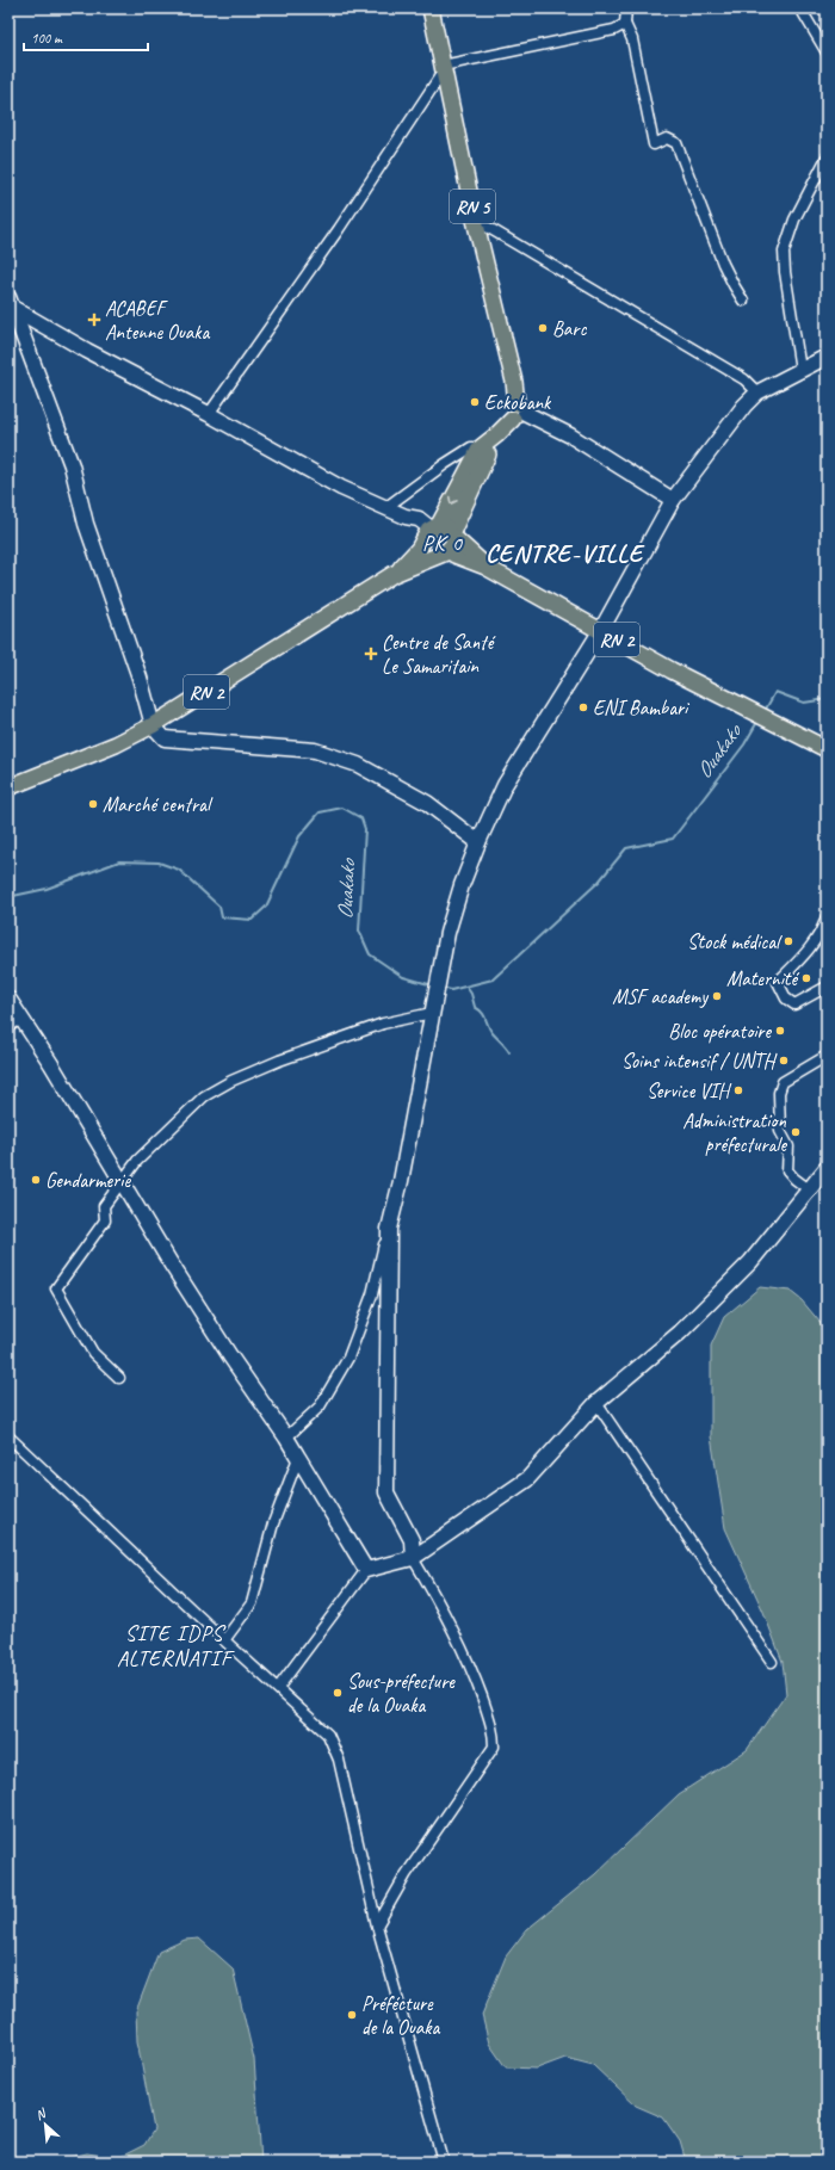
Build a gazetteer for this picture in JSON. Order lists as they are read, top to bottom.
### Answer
{
  "streets": {
    "main road": ["RN 5", "RN 2"]
  },
  "districts": ["PK 0", "CENTRE-VILLE", "SITE IDPS ALTERNATIF"],
  "water": ["Ouakako"],
  "places": {
    "health": ["ACABEF Antenne Ouaka", "Centre de Santé Le Samaritain"],
    "other": [
      "Barc",
      "Eckobank",
      "ENI Bambari",
      "Marché central",
      "Stock médical",
      "Maternité",
      "MSF academy",
      "Bloc opératoire",
      "Soins intensif / UNTH",
      "Service VIH",
      "Administration préfecturale",
      "Gendarmerie",
      "Sous-préfecture de la Ouaka",
      "Préfécture de la Ouaka"
    ]
  },
  "scale_bar": "100 m",
  "north": "top left"
}
